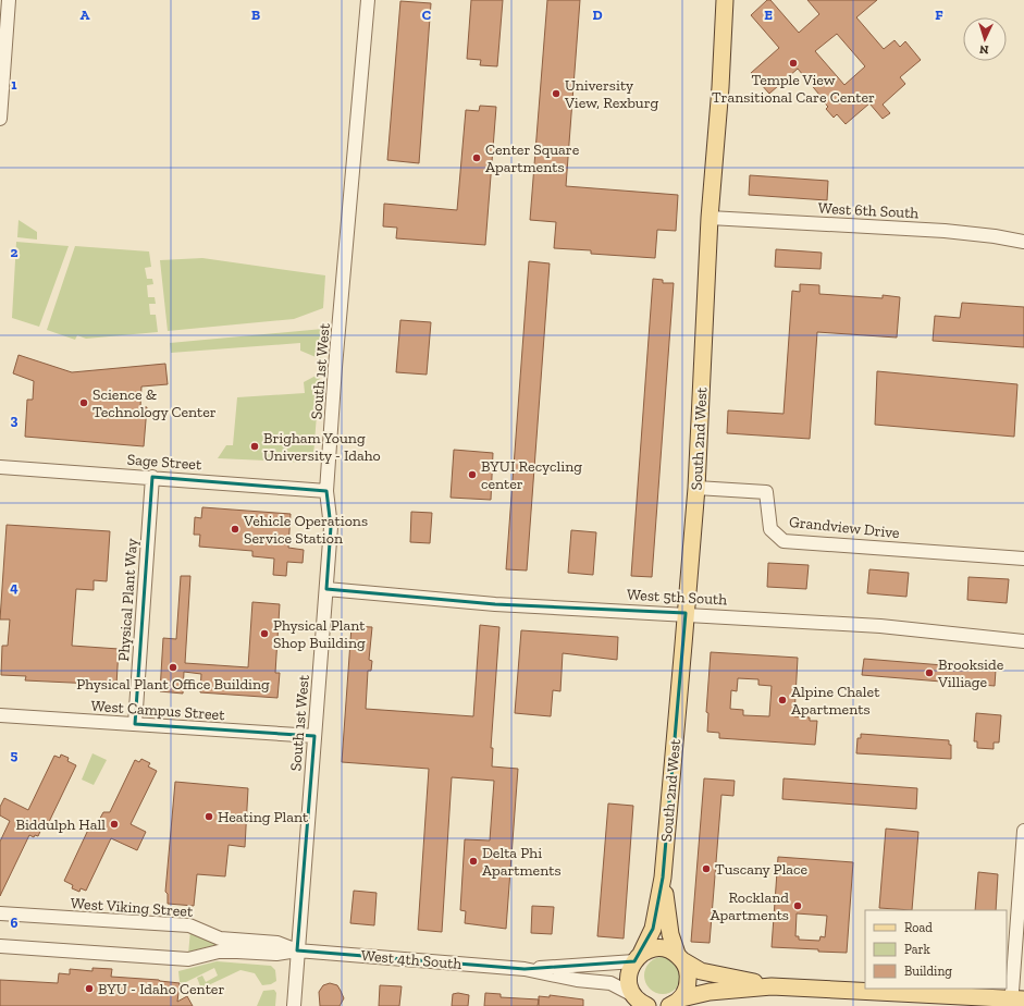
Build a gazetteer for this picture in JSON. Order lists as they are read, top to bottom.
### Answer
{
  "streets": {
    "main road": ["South 2nd West"],
    "street": [
      "West 6th South",
      "South 1st West",
      "Sage Street",
      "Grandview Drive",
      "West 5th South",
      "Physical Plant Way",
      "West Campus Street",
      "West Viking Street",
      "West 4th South"
    ]
  },
  "crossings": [
    ["West 6th South", "South 2nd West"],
    ["South 1st West", "Sage Street"],
    ["South 1st West", "West 5th South"],
    ["South 1st West", "West Campus Street"],
    ["South 1st West", "West Viking Street"],
    ["South 1st West", "West 4th South"],
    ["South 2nd West", "Grandview Drive"],
    ["South 2nd West", "West 5th South"],
    ["South 2nd West", "West 4th South"],
    ["Sage Street", "Physical Plant Way"],
    ["Physical Plant Way", "West Campus Street"],
    ["West Viking Street", "West 4th South"]
  ],
  "places": [
    "Temple View Transitional Care Center",
    "University View, Rexburg",
    "Center Square Apartments",
    "Science & Technology Center",
    "Brigham Young University - Idaho",
    "BYUI Recycling center",
    "Vehicle Operations Service Station",
    "Physical Plant Shop Building",
    "Physical Plant Office Building",
    "Brookside Villiage",
    "Alpine Chalet Apartments",
    "Heating Plant",
    "Biddulph Hall",
    "Delta Phi Apartments",
    "Tuscany Place",
    "Rockland Apartments",
    "BYU - Idaho Center"
  ],
  "legend": ["Road", "Park", "Building"],
  "north": "bottom",
  "grid": {
    "columns": [
      "A",
      "B",
      "C",
      "D",
      "E",
      "F"
    ],
    "rows": [
      "1",
      "2",
      "3",
      "4",
      "5",
      "6"
    ]
  }
}
